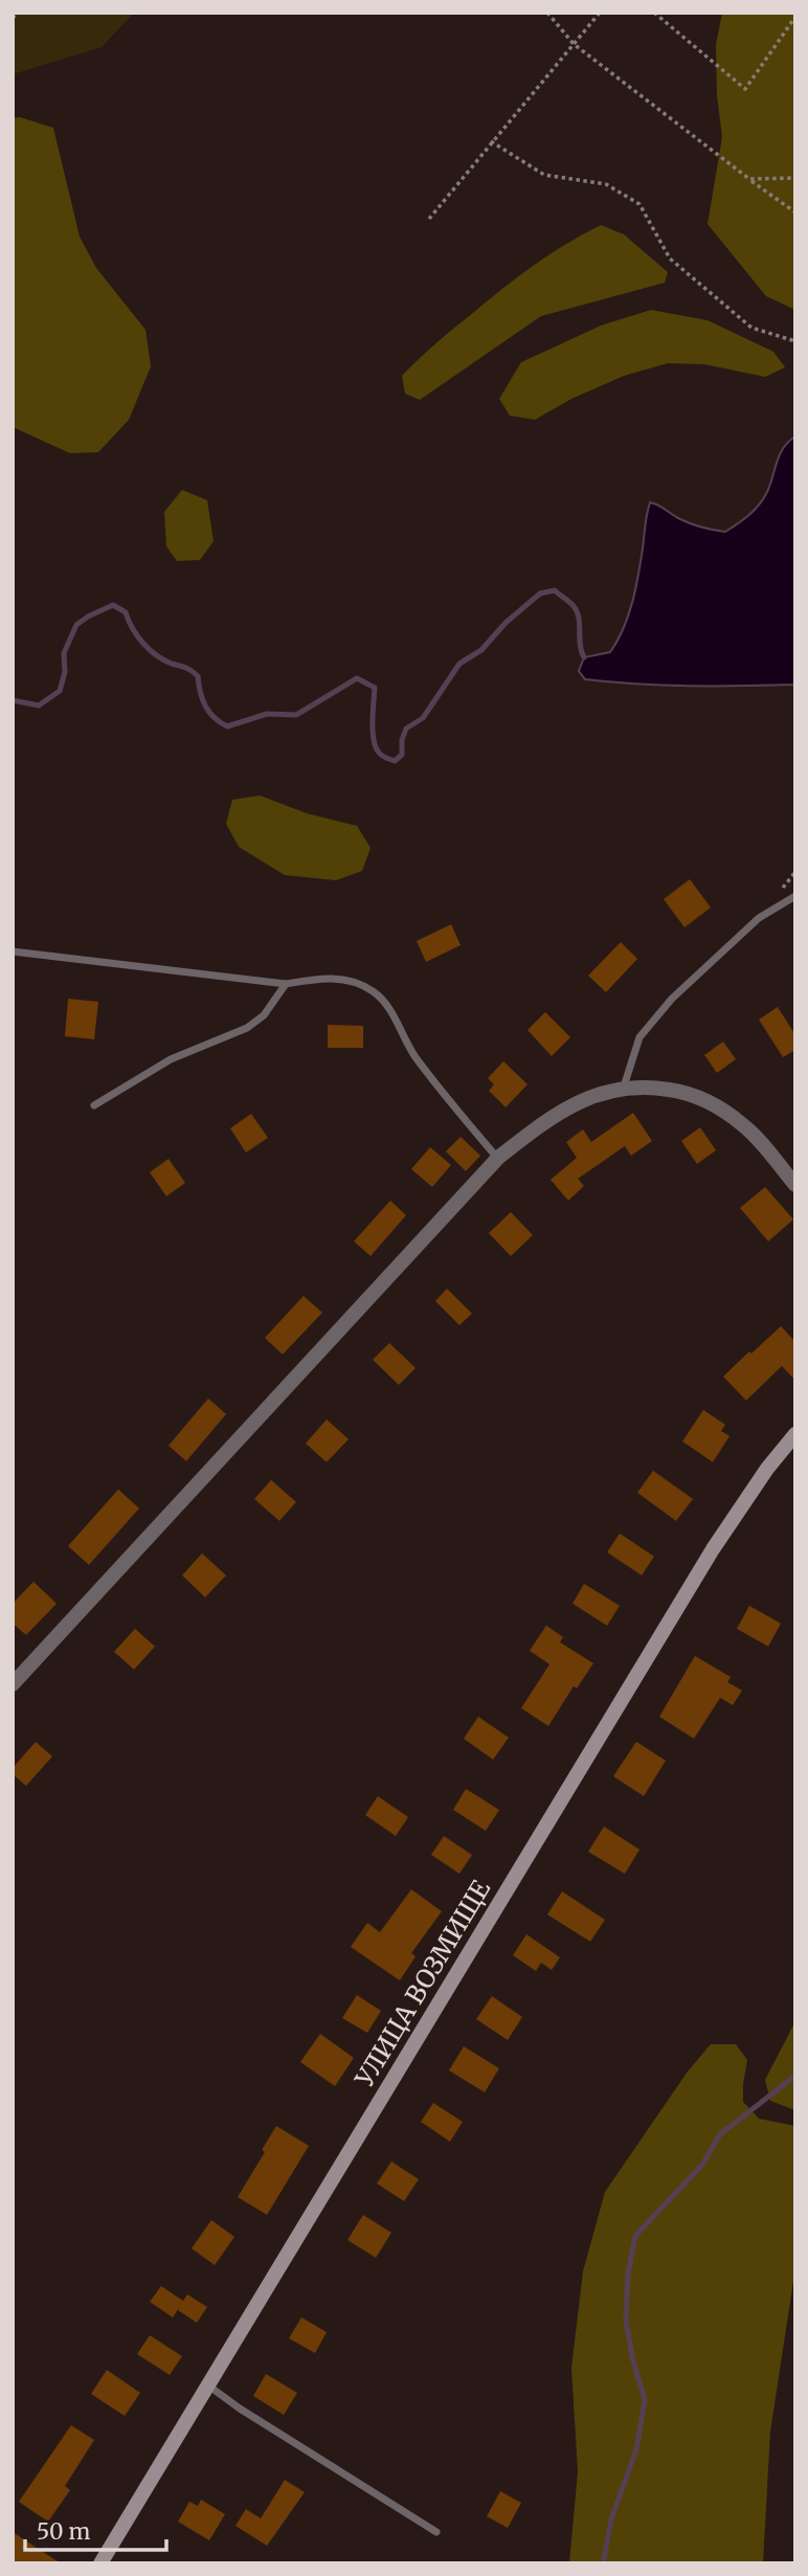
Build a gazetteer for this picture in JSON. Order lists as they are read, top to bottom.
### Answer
{
  "streets": {
    "main road": ["УЛИЦА ВОЗМИЩЕ"]
  },
  "scale_bar": "50 m"
}
